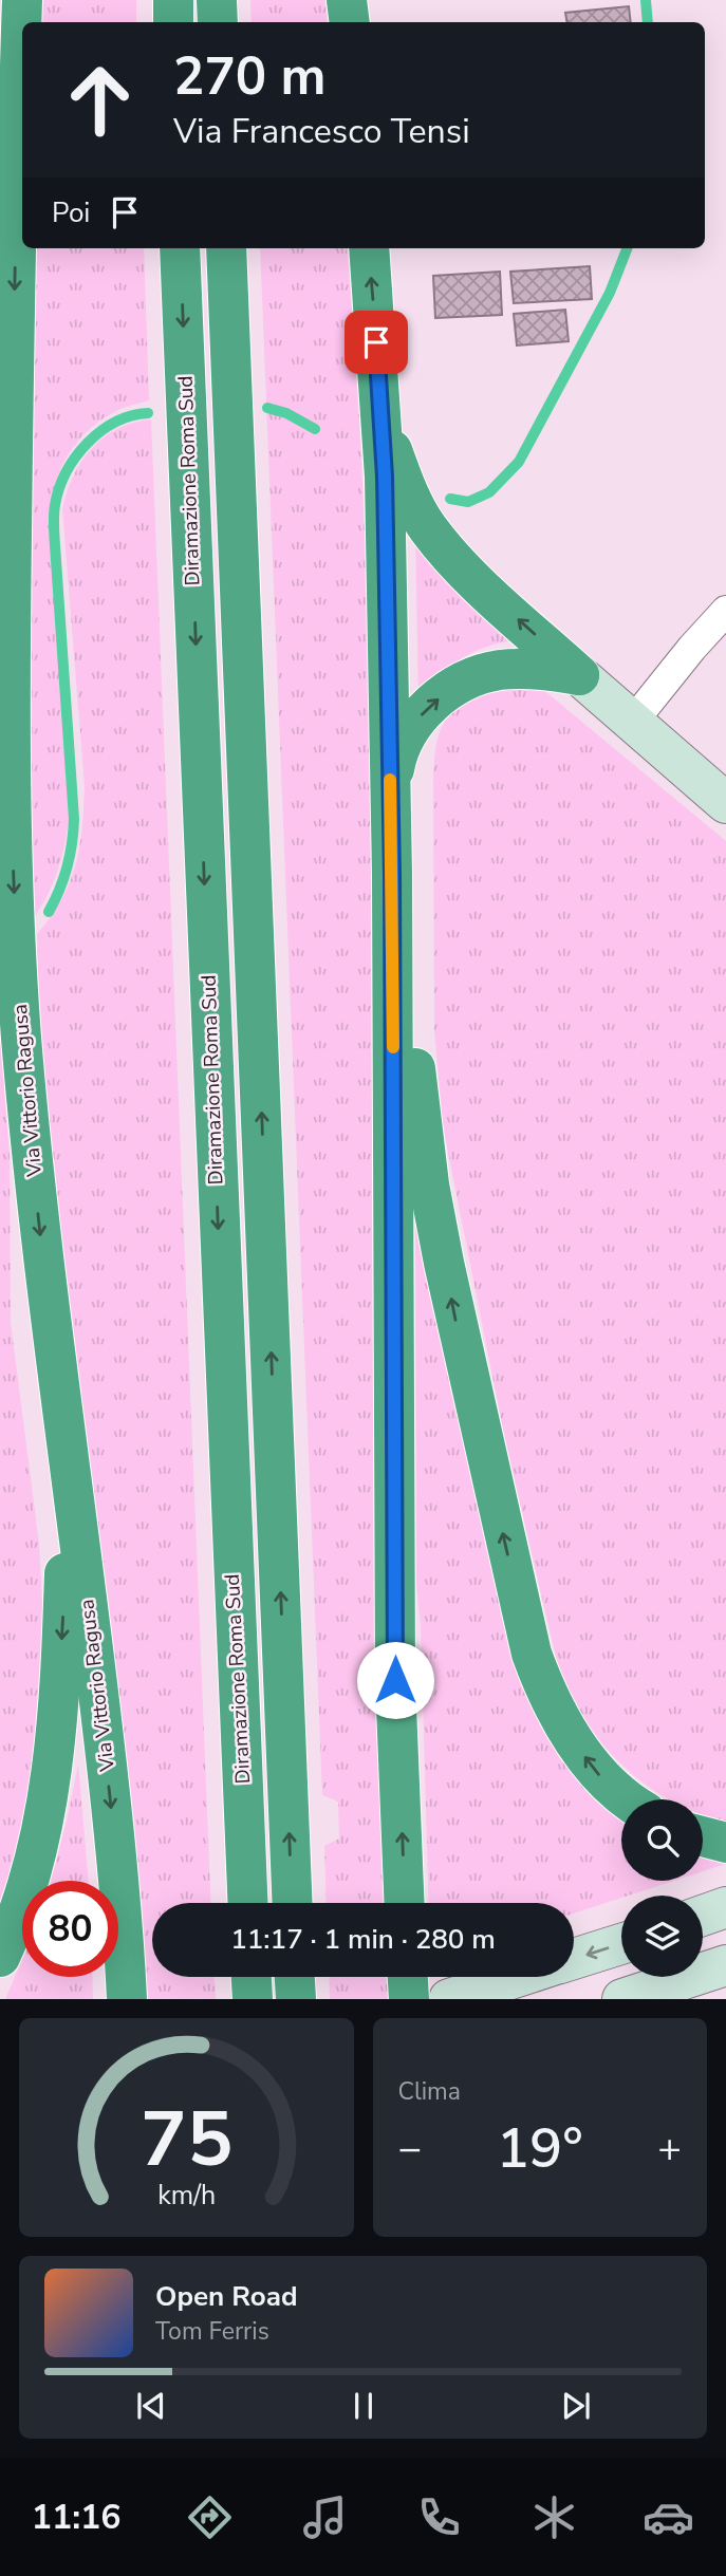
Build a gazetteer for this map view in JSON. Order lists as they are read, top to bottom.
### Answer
{
  "streets": {
    "highway": ["Diramazione Roma Sud", "Via Vittorio Ragusa"]
  },
  "page": {
    "turn": ["270 m", "Via Francesco Tensi"],
    "then": "Poi",
    "limit": "80",
    "trip": "11:17 · 1 min · 280 m",
    "tile": "Clima",
    "heat": ["−", "19°", "+"],
    "song": ["Open Road", "Tom Ferris"],
    "tabs": "11:16",
    "gauge": ["75", "km/h"]
  }
}
